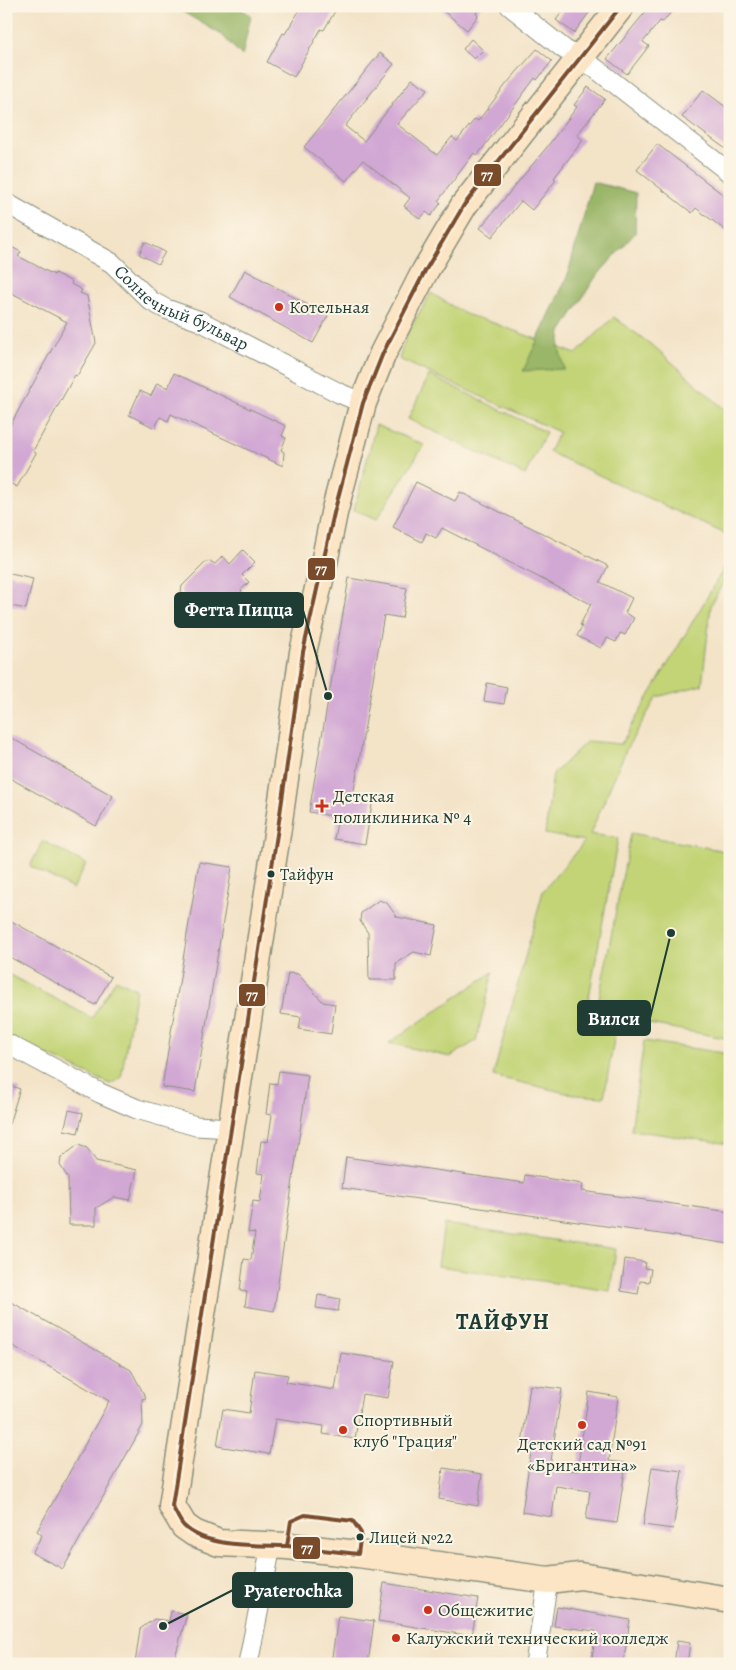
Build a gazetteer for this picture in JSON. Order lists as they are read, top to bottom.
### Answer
{
  "streets": {
    "street": ["Солнечный бульвар"]
  },
  "districts": ["ТАЙФУН"],
  "places": {
    "other": [
      "Котельная",
      "Фетта Пицца",
      "Тайфун",
      "Вилси",
      "Детский сад №91 «Бригантина»",
      "Спортивный клуб \"Грация\"",
      "Лицей №22",
      "Общежитие",
      "Pyaterochka",
      "Калужский технический колледж"
    ],
    "health": ["Детская поликлиника № 4"]
  },
  "lines": ["transit line 77"]
}
